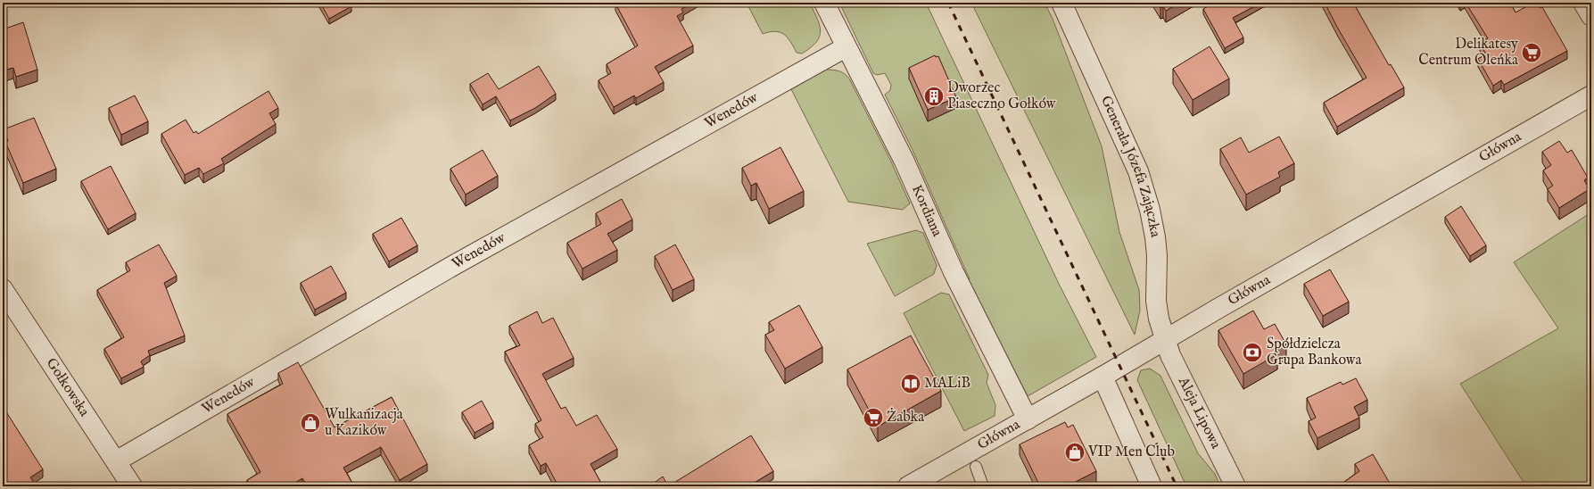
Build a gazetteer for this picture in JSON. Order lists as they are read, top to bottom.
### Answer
{
  "streets": {
    "street": [
      "Wenedów",
      "Główna",
      "Generała Józefa Zajączka",
      "Kordiana",
      "Gołkowska",
      "Aleja Lipowa"
    ]
  },
  "crossings": [
    ["Wenedów", "Kordiana"],
    ["Wenedów", "Gołkowska"],
    ["Główna", "Generała Józefa Zajączka"],
    ["Główna", "Kordiana"],
    ["Główna", "Aleja Lipowa"],
    ["Generała Józefa Zajączka", "Aleja Lipowa"]
  ],
  "places": {
    "supermarket": ["Delikatesy Centrum Oleńka", "Żabka"],
    "building": ["Dworzec Piaseczno Gołków"],
    "bank": ["Spółdzielcza Grupa Bankowa"],
    "library": ["MALiB"],
    "shop": ["Wulkanizacja u Kazików", "VIP Men Club"]
  }
}
